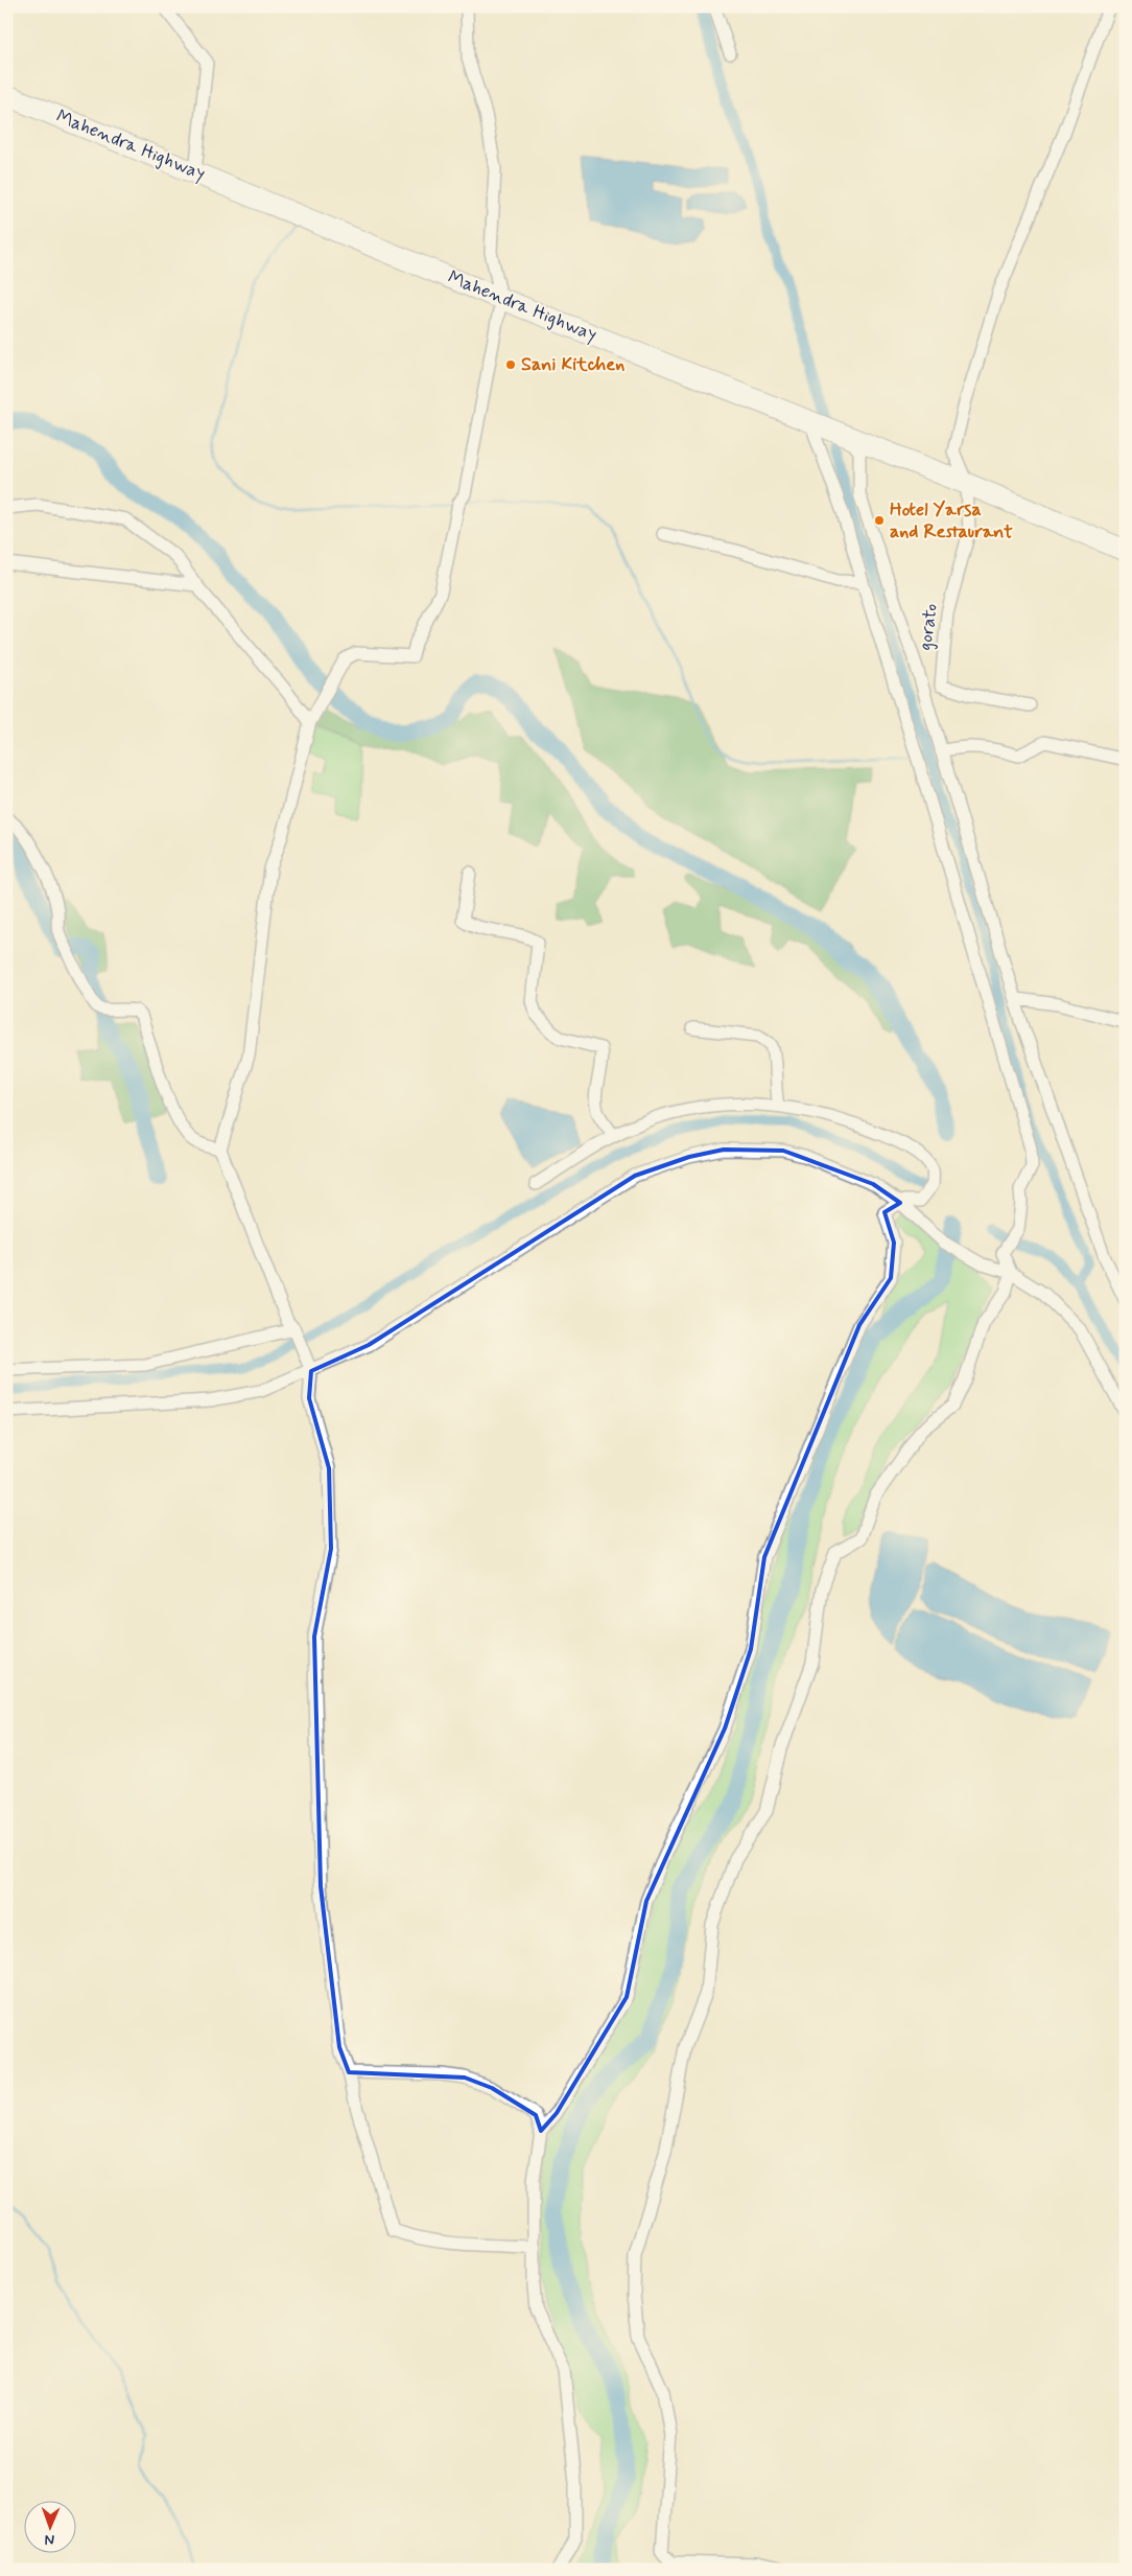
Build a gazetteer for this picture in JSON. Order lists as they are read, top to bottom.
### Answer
{
  "streets": {
    "highway": ["Mahendra Highway"],
    "street": ["gorato"]
  },
  "crossings": [
    ["Mahendra Highway", "gorato"]
  ],
  "places": ["Sani Kitchen", "Hotel Yarsa and Restaurant"],
  "north": "bottom"
}
